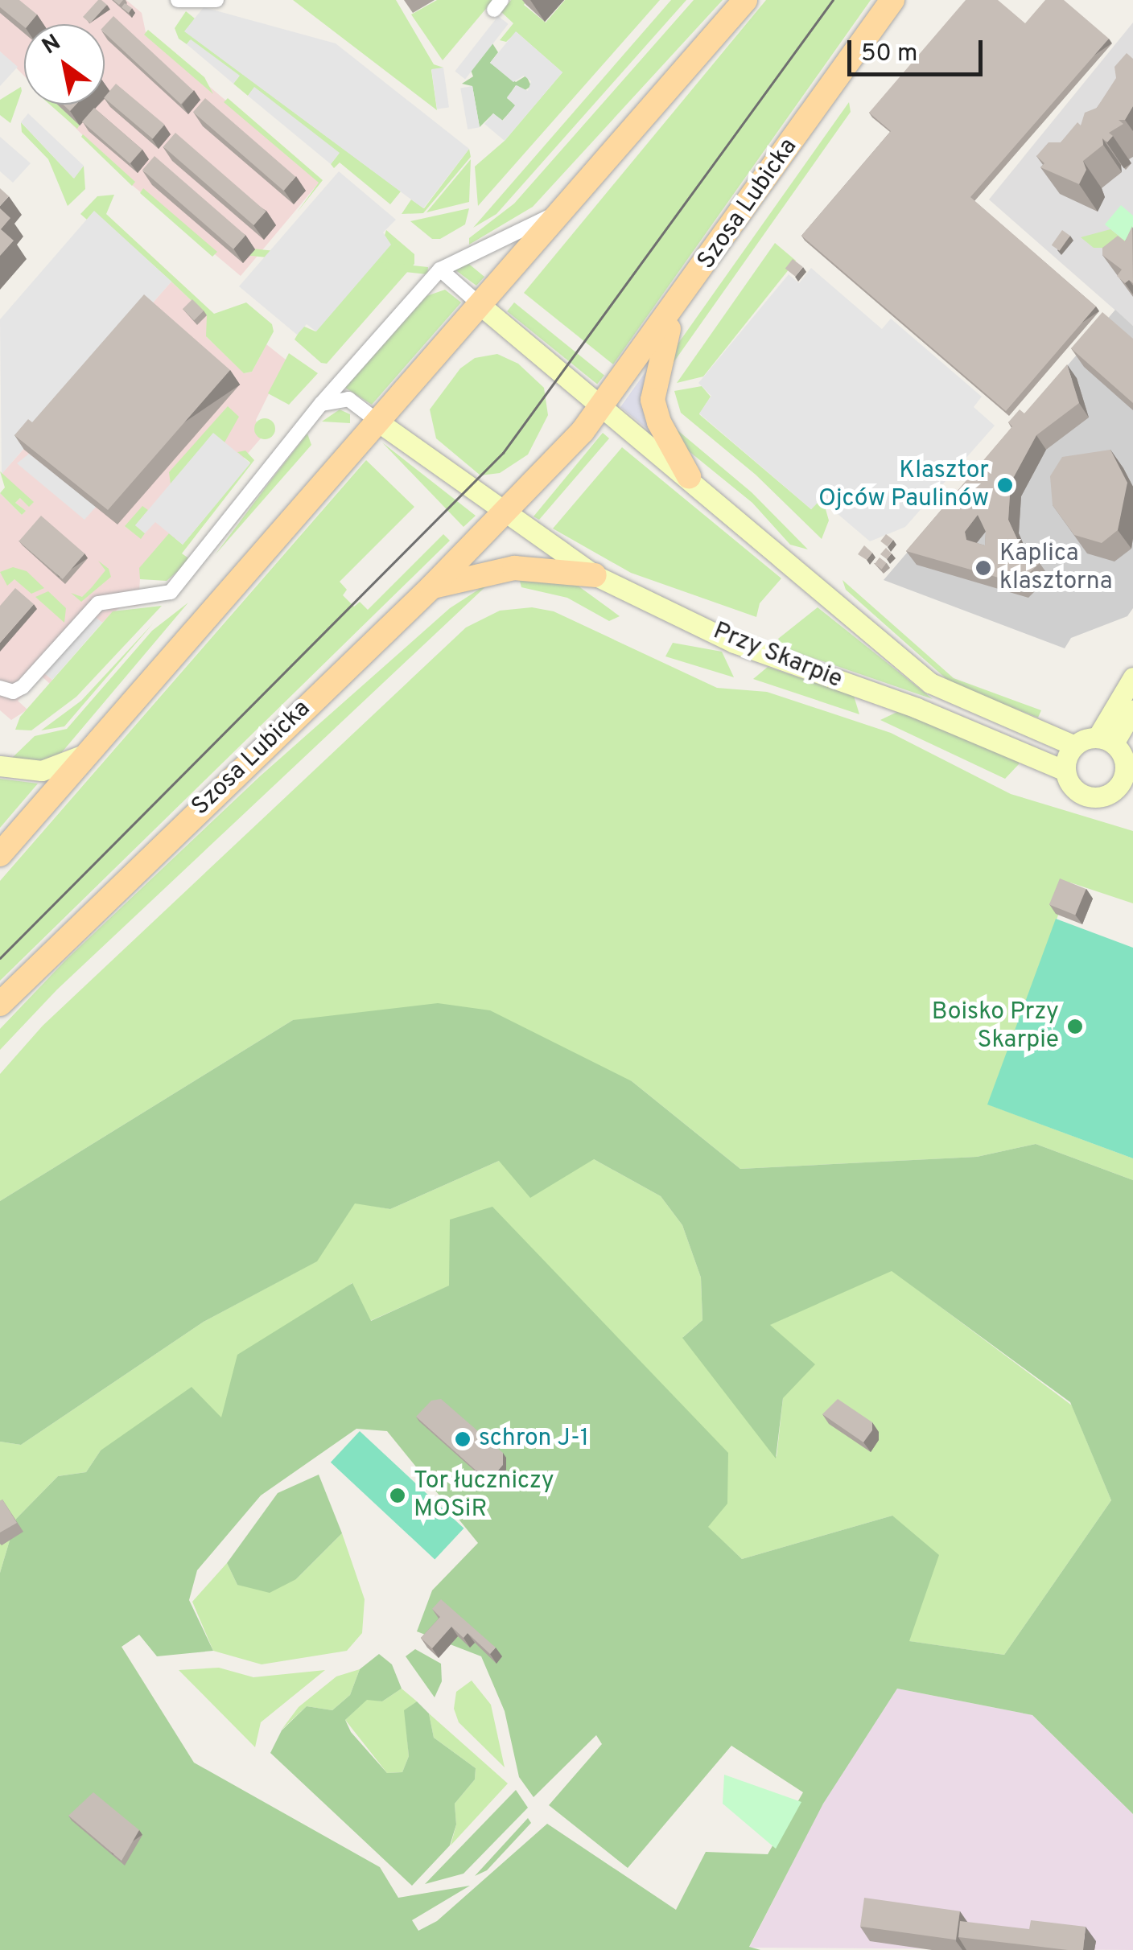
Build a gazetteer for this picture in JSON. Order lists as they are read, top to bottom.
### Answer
{
  "streets": {
    "main road": ["Szosa Lubicka"],
    "street": ["Przy Skarpie"]
  },
  "crossings": [
    ["Szosa Lubicka", "Przy Skarpie"]
  ],
  "places": [
    "Klasztor Ojców Paulinów",
    "Kaplica klasztorna",
    "Boisko Przy Skarpie",
    "schron J-1",
    "Tor łuczniczy MOSiR"
  ],
  "scale_bar": "50 m",
  "north": "top left"
}
